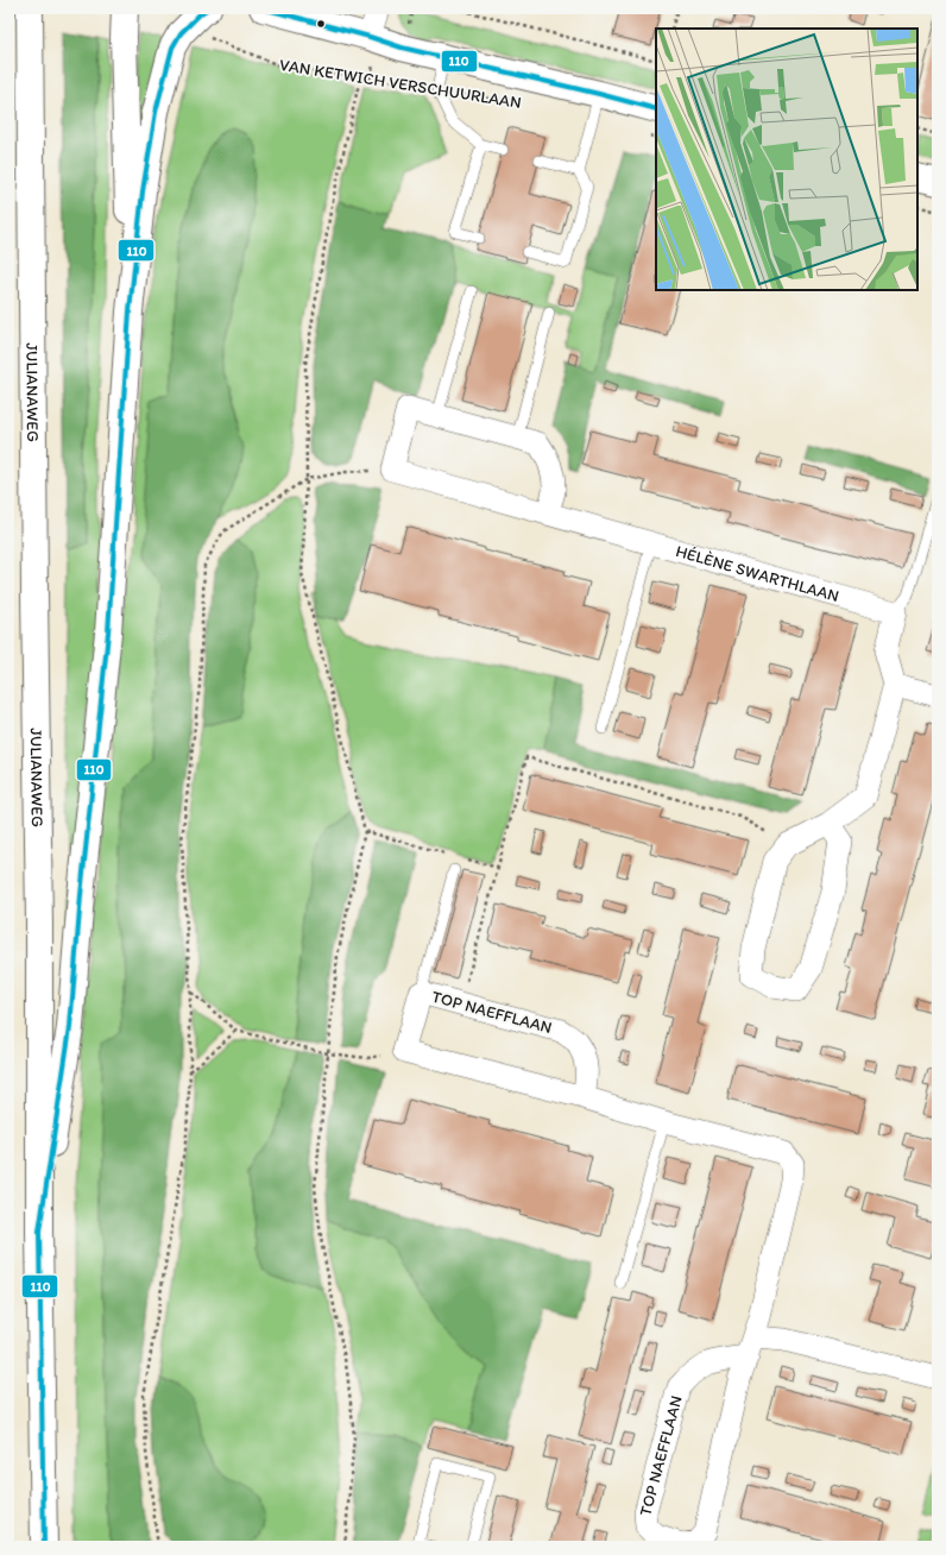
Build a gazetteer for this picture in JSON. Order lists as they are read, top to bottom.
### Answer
{
  "streets": {
    "main road": ["VAN KETWICH VERSCHUURLAAN", "JULIANAWEG"],
    "street": ["HÉLÈNE SWARTHLAAN", "TOP NAEFFLAAN"]
  },
  "lines": ["transit line 110"]
}
